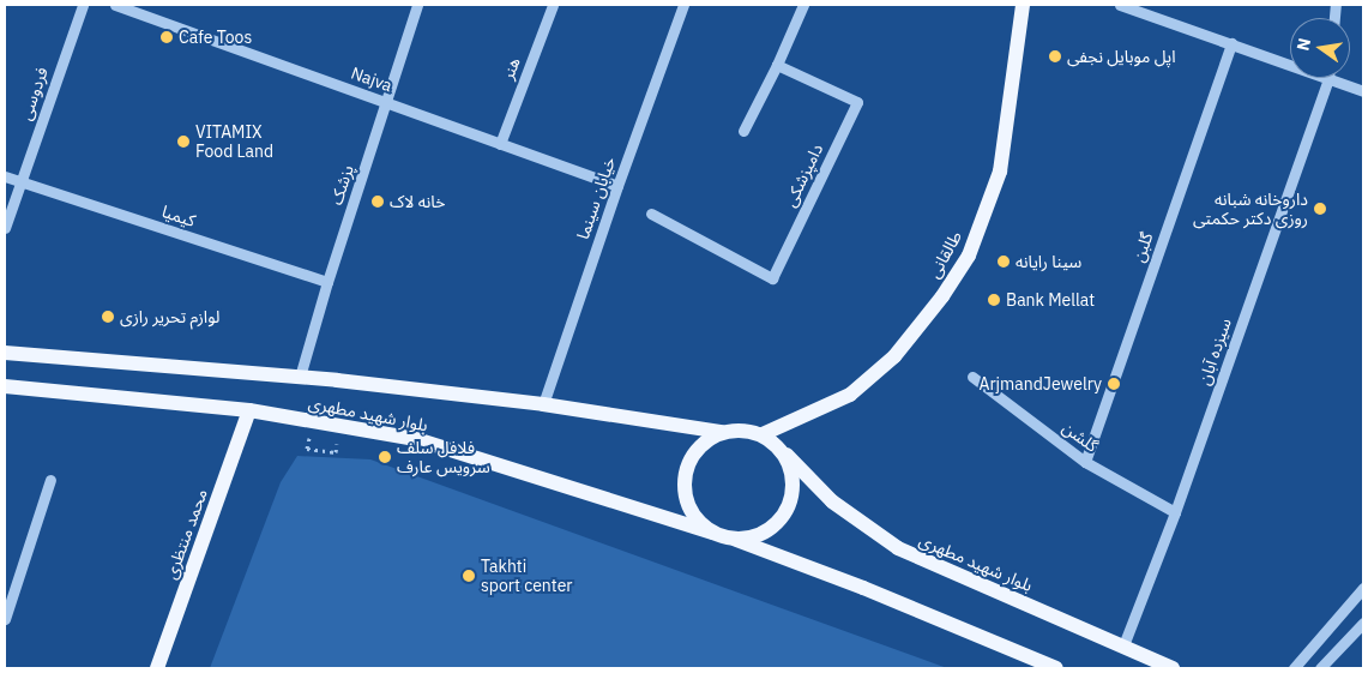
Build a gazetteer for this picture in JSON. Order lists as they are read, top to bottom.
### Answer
{
  "streets": {
    "main road": ["طالقانی", "بلوار شهید مطهری", "محمد منتظری"],
    "street": [
      "هنر",
      "Najva",
      "فردوسی",
      "دامپزشکی",
      "پزشک",
      "خیابان سینما",
      "کیمیا",
      "گلبن",
      "سیزده آبان",
      "گلشن"
    ]
  },
  "crossings": [
    ["هنر", "Najva"],
    ["Najva", "پزشک"],
    ["Najva", "خیابان سینما"],
    ["فردوسی", "کیمیا"],
    ["پزشک", "کیمیا"],
    ["پزشک", "بلوار شهید مطهری"],
    ["خیابان سینما", "بلوار شهید مطهری"],
    ["گلبن", "گلشن"],
    ["طالقانی", "بلوار شهید مطهری"],
    ["سیزده آبان", "بلوار شهید مطهری"],
    ["سیزده آبان", "گلشن"],
    ["بلوار شهید مطهری", "محمد منتظری"]
  ],
  "places": [
    "Cafe Toos",
    "اپل موبایل نجفی",
    "VITAMIX Food Land",
    "خانه لاک",
    "داروخانه شبانه روزی دکتر حکمتی",
    "سینا رایانه",
    "Bank Mellat",
    "لوازم تحریر رازی",
    "ArjmandJewelry",
    "فلافل سلف سرویس عارف",
    "Takhti sport center"
  ],
  "north": "left"
}
